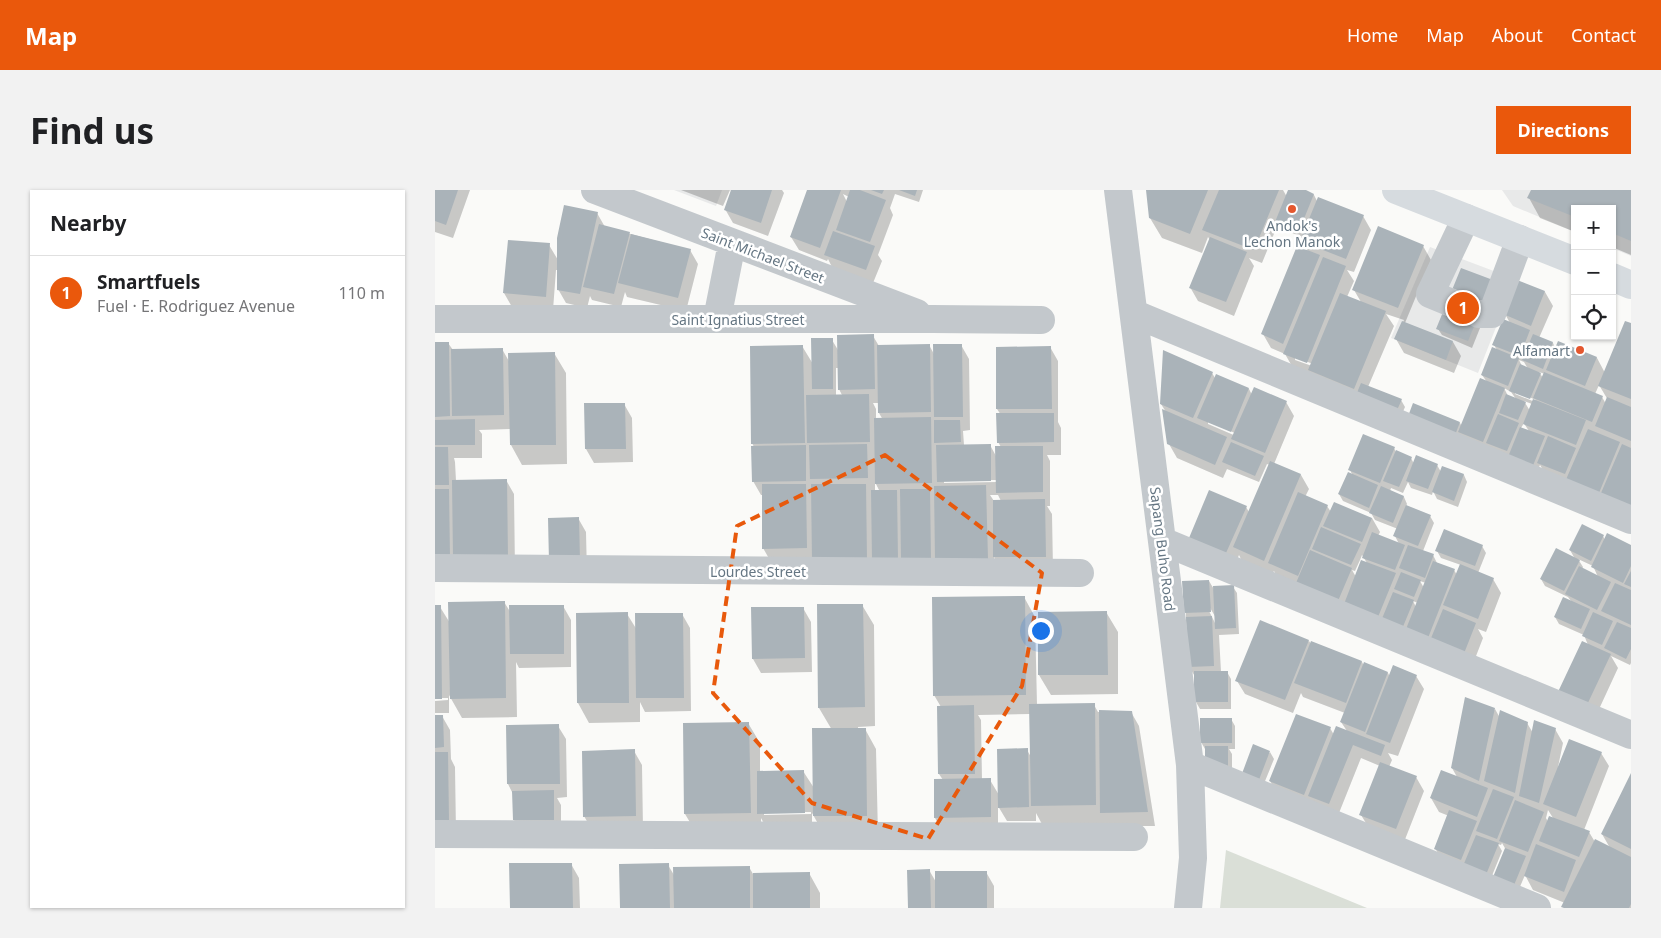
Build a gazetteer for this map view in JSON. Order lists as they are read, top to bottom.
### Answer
{
  "streets": {
    "street": [
      "Saint Michael Street",
      "Saint Ignatius Street",
      "Sapang Buho Road",
      "Lourdes Street"
    ]
  },
  "crossings": [
    ["Saint Michael Street", "Saint Ignatius Street"]
  ],
  "places": ["Andok's Lechon Manok", "Alfamart"],
  "page": {
    "header": "Map",
    "nav": [
      "Home",
      "Map",
      "About",
      "Contact"
    ],
    "buttons": "Directions",
    "title": "Find us",
    "heading": "Nearby",
    "map_buttons": ["+", "−"],
    "list": [
      {
        "mark": "1",
        "name": "Smartfuels",
        "note": "Fuel · E. Rodriguez Avenue",
        "value": "110 m"
      }
    ],
    "pins": "1"
  }
}
